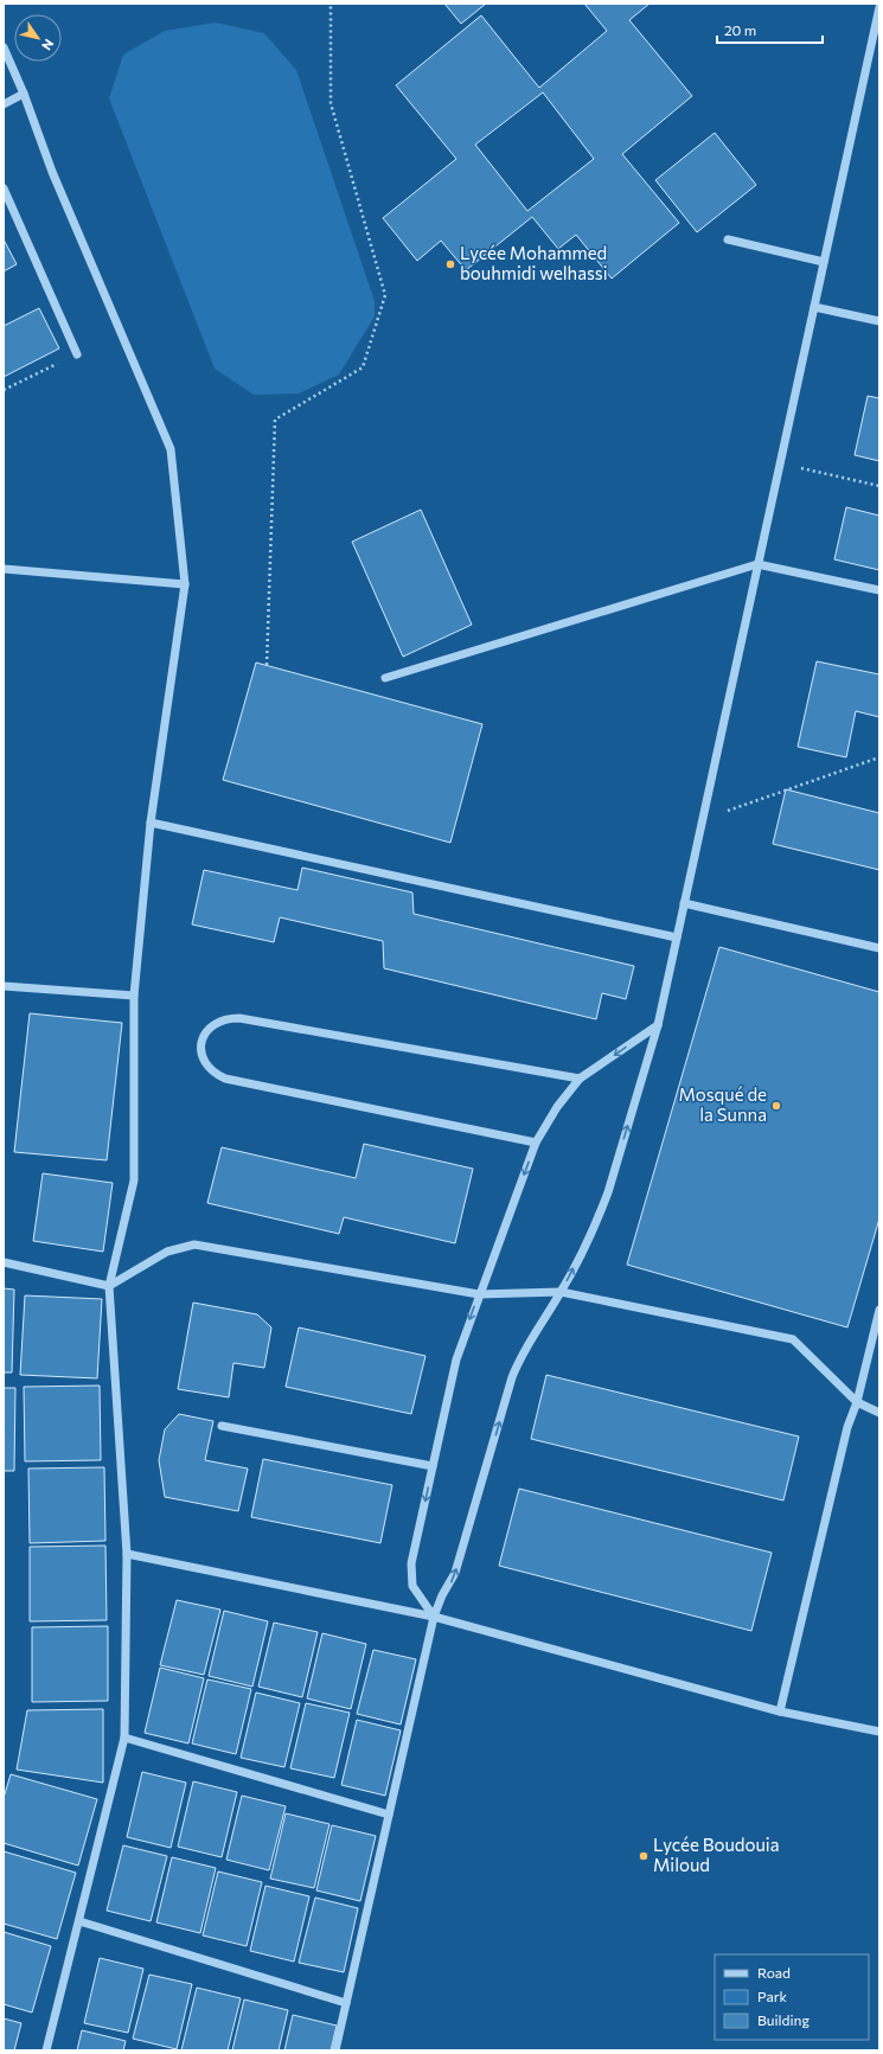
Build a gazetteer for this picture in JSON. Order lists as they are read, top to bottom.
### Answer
{
  "places": ["Lycée Mohammed bouhmidi welhassi", "Mosqué de la Sunna", "Lycée Boudouia Miloud"],
  "legend": ["Road", "Park", "Building"],
  "scale_bar": "20 m",
  "north": "bottom right"
}
